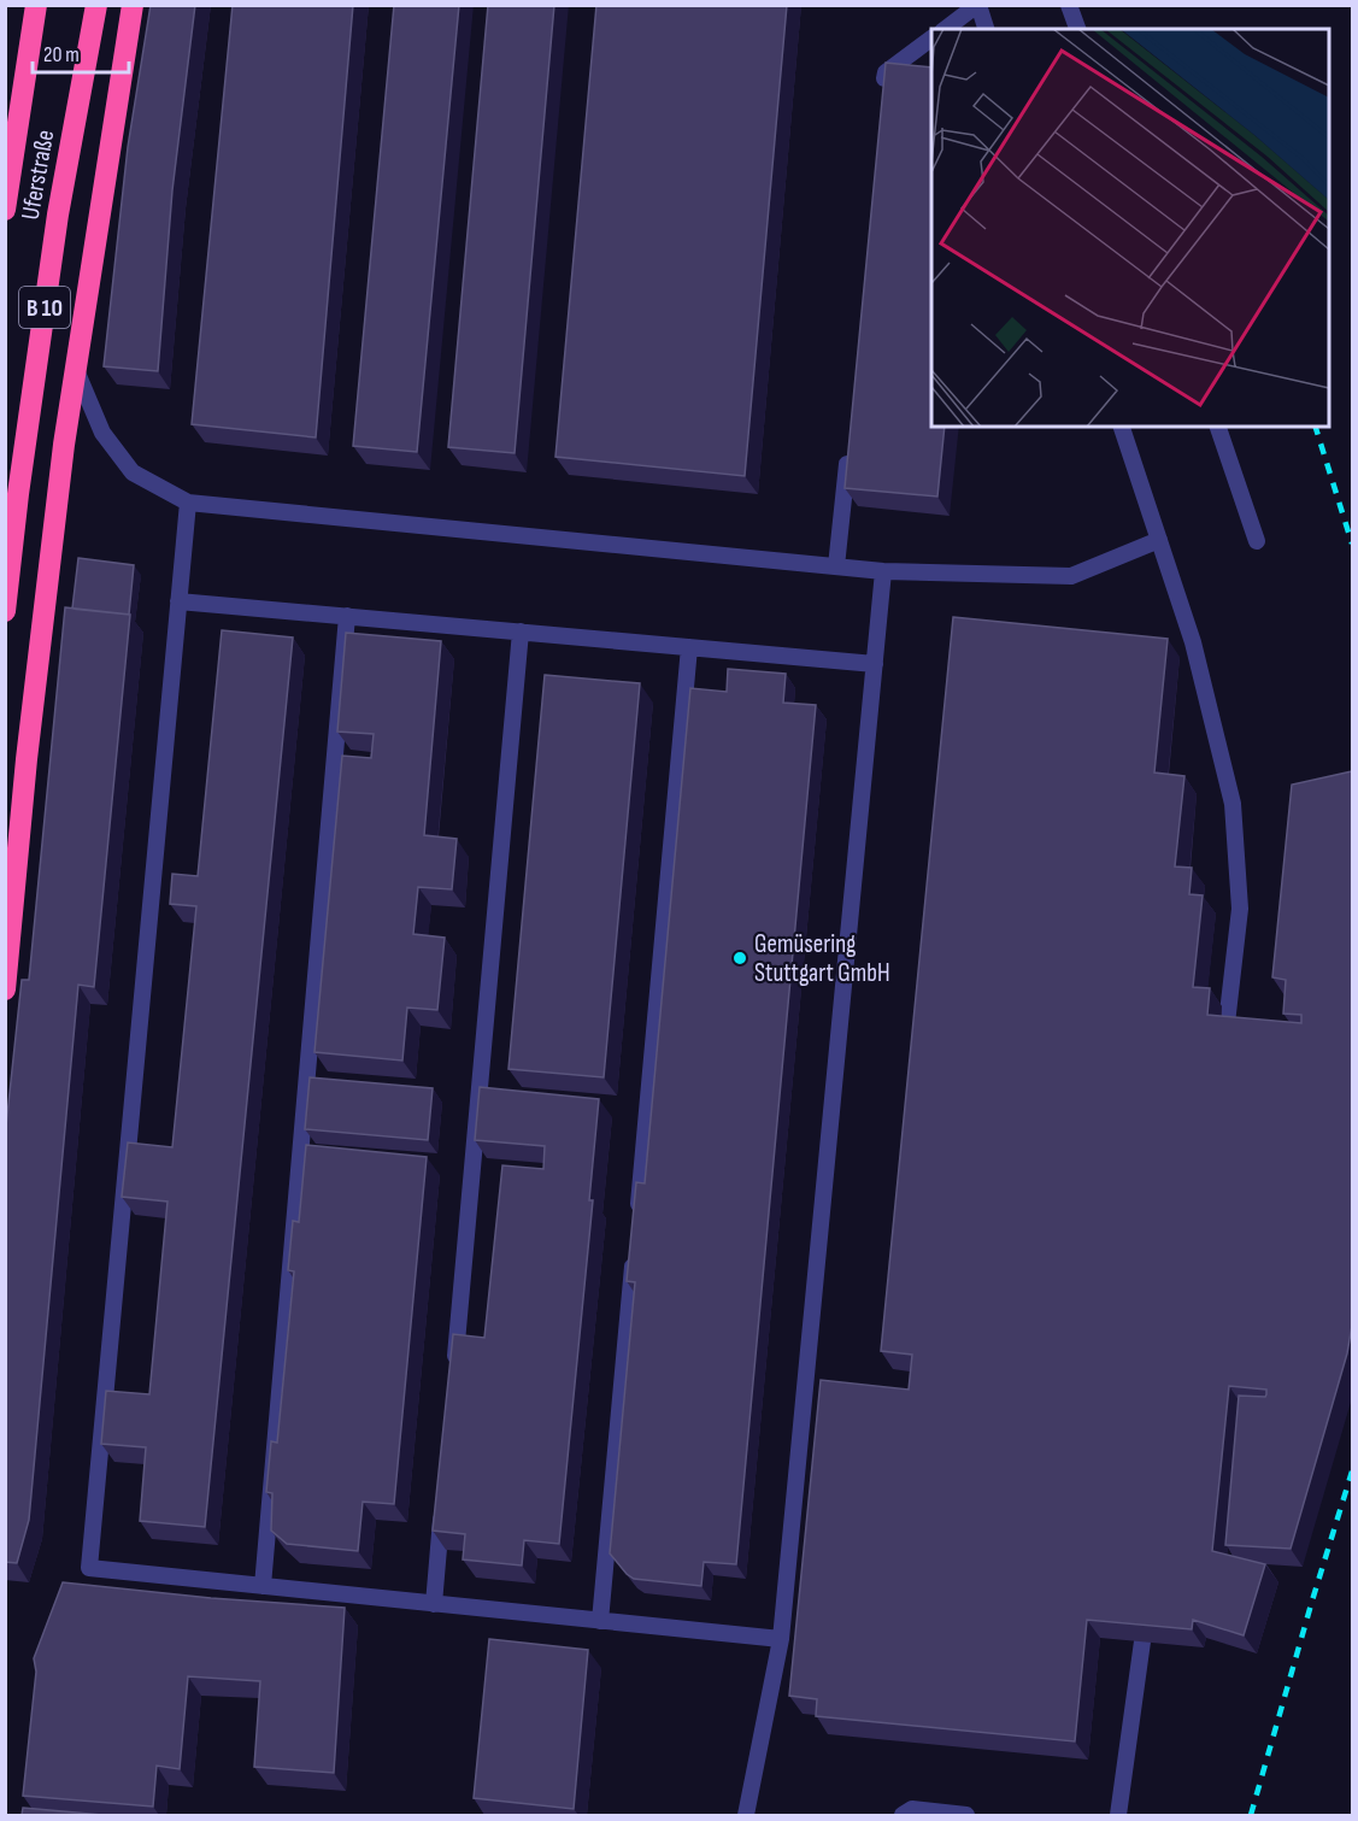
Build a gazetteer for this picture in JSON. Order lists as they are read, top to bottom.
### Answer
{
  "streets": {
    "highway": ["Uferstraße", "B 10"]
  },
  "places": ["Gemüsering Stuttgart GmbH"],
  "scale_bar": "20 m"
}
